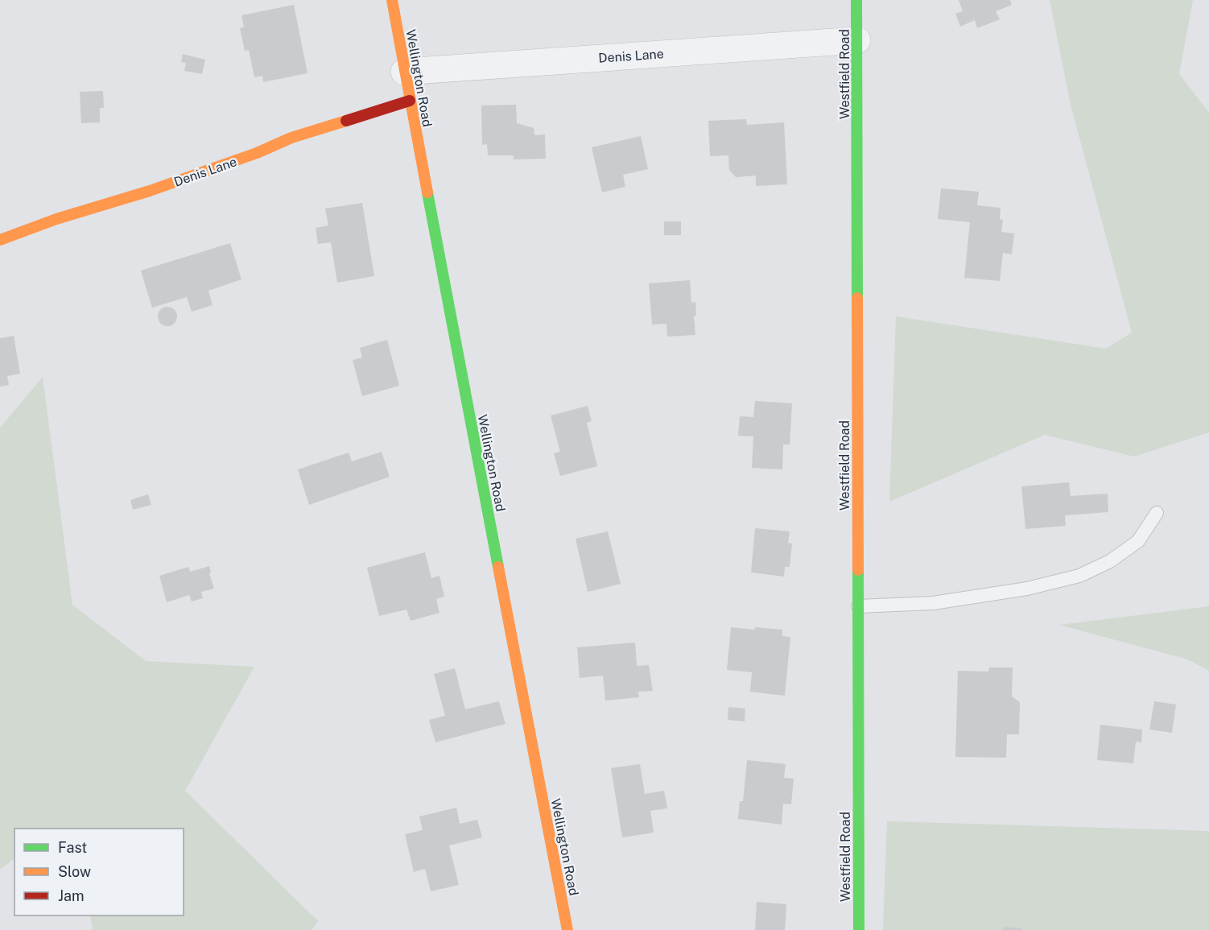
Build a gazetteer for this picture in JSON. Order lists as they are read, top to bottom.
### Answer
{
  "streets": {
    "street": ["Denis Lane", "Westfield Road", "Wellington Road"]
  },
  "crossings": [
    ["Denis Lane", "Westfield Road"],
    ["Denis Lane", "Wellington Road"]
  ],
  "legend": ["Fast", "Slow", "Jam"]
}
